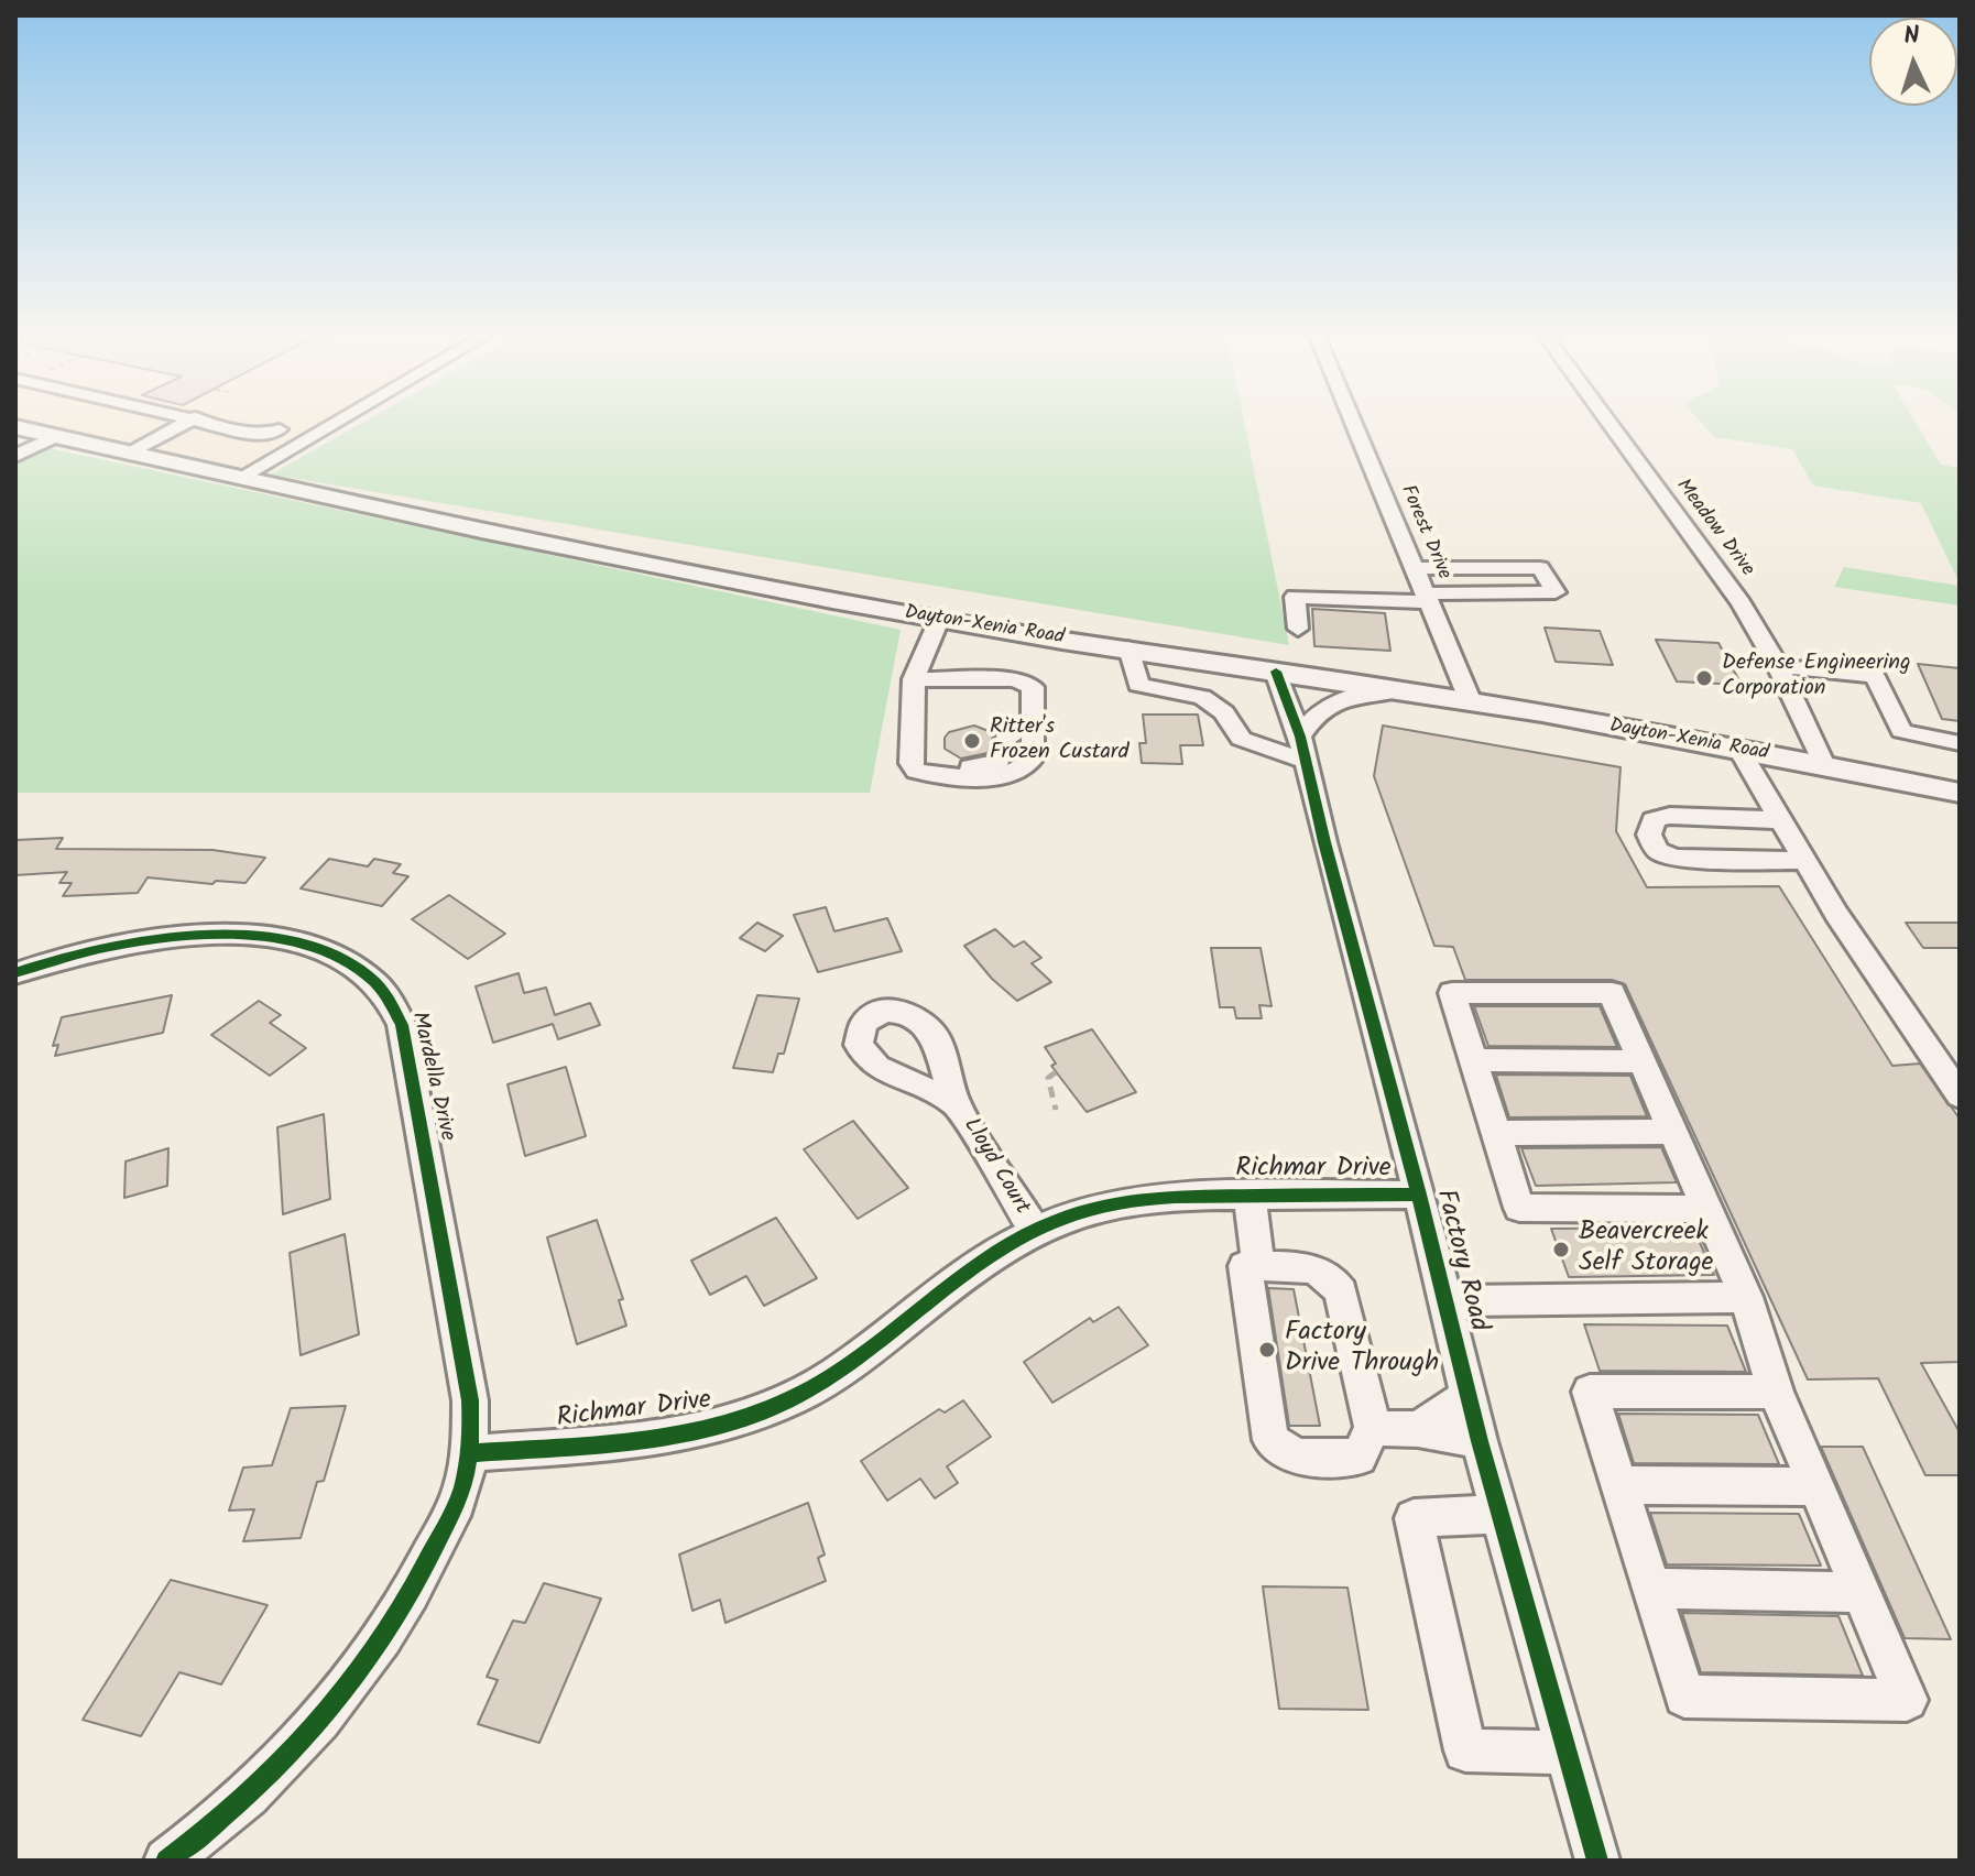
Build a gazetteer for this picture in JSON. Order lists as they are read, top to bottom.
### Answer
{
  "streets": {
    "main road": ["Dayton-Xenia Road"],
    "street": [
      "Meadow Drive",
      "Forest Drive",
      "Mardella Drive",
      "Lloyd Court",
      "Richmar Drive",
      "Factory Road"
    ]
  },
  "crossings": [
    ["Meadow Drive", "Dayton-Xenia Road"],
    ["Forest Drive", "Dayton-Xenia Road"],
    ["Dayton-Xenia Road", "Factory Road"],
    ["Mardella Drive", "Richmar Drive"],
    ["Lloyd Court", "Richmar Drive"],
    ["Richmar Drive", "Factory Road"]
  ],
  "places": [
    "Defense Engineering Corporation",
    "Ritter's Frozen Custard",
    "Beavercreek Self Storage",
    "Factory Drive Through"
  ],
  "north": "top"
}
